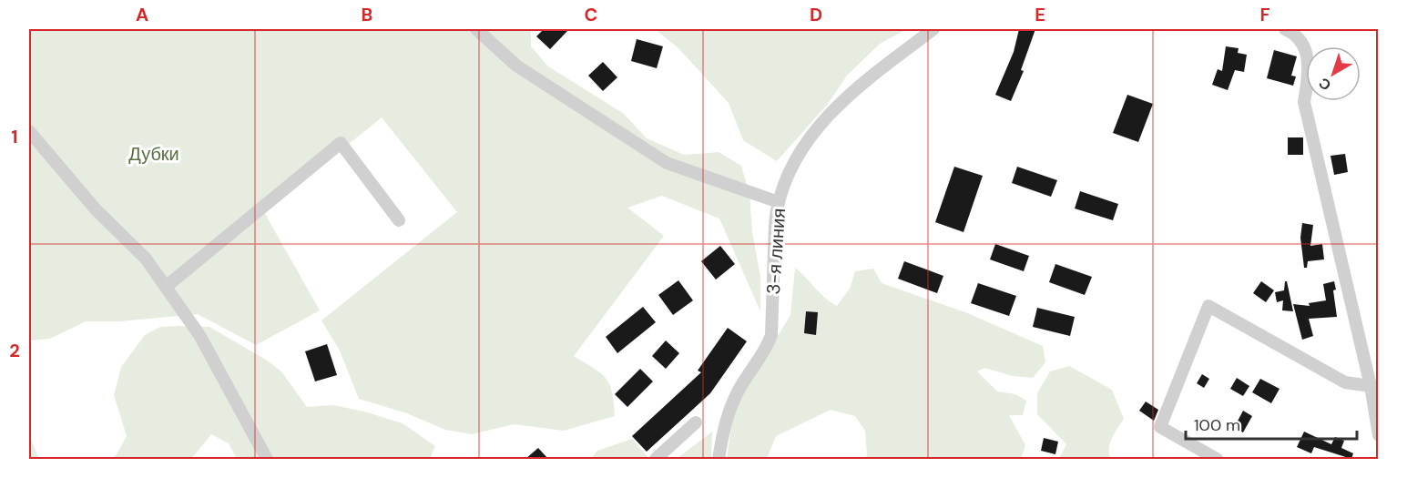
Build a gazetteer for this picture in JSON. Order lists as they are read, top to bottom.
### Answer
{
  "streets": {
    "street": ["3-я линия"]
  },
  "parks": ["Дубки"],
  "scale_bar": "100 m",
  "north": "bottom left",
  "grid": {
    "columns": [
      "A",
      "B",
      "C",
      "D",
      "E",
      "F"
    ],
    "rows": ["1", "2"]
  }
}
